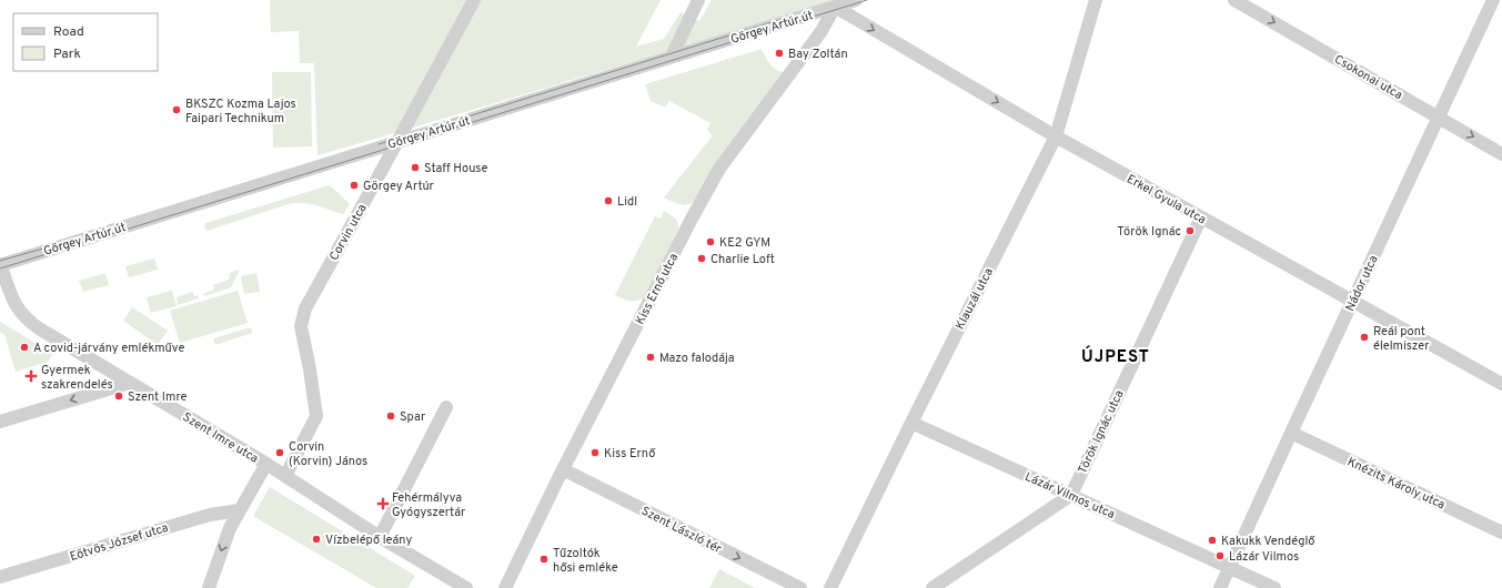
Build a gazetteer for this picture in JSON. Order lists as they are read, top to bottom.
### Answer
{
  "streets": {
    "street": [
      "Görgey Artúr út",
      "Csokonai utca",
      "Erkel Gyula utca",
      "Corvin utca",
      "Nádor utca",
      "Kiss Ernő utca",
      "Klauzál utca",
      "Török Ignác utca",
      "Szent Imre utca",
      "Knézits Károly utca",
      "Lázár Vilmos utca",
      "Szent László tér",
      "Eötvös József utca"
    ]
  },
  "crossings": [
    ["Görgey Artúr út", "Erkel Gyula utca"],
    ["Görgey Artúr út", "Corvin utca"],
    ["Görgey Artúr út", "Kiss Ernő utca"],
    ["Görgey Artúr út", "Szent Imre utca"],
    ["Csokonai utca", "Nádor utca"],
    ["Erkel Gyula utca", "Nádor utca"],
    ["Erkel Gyula utca", "Kiss Ernő utca"],
    ["Erkel Gyula utca", "Klauzál utca"],
    ["Erkel Gyula utca", "Török Ignác utca"],
    ["Corvin utca", "Szent Imre utca"],
    ["Nádor utca", "Knézits Károly utca"],
    ["Nádor utca", "Lázár Vilmos utca"],
    ["Kiss Ernő utca", "Szent László tér"],
    ["Klauzál utca", "Lázár Vilmos utca"],
    ["Török Ignác utca", "Lázár Vilmos utca"]
  ],
  "one_way": ["Csokonai utca", "Szent László tér"],
  "districts": ["ÚJPEST"],
  "places": {
    "other": [
      "Bay Zoltán",
      "BKSZC Kozma Lajos Faipari Technikum",
      "Staff House",
      "Görgey Artúr",
      "Lidl",
      "Török Ignác",
      "KE2 GYM",
      "Charlie Loft",
      "Reál pont élelmiszer",
      "A covid-járvány emlékműve",
      "Mazo falodája",
      "Szent Imre",
      "Spar",
      "Corvin (Korvin) János",
      "Kiss Ernő",
      "Vízbelépő leány",
      "Kakukk Vendéglő",
      "Lázár Vilmos",
      "Tűzoltók hősi emléke"
    ],
    "health": ["Gyermek szakrendelés", "Fehérmályva Gyógyszertár"]
  },
  "legend": ["Road", "Park"]
}
